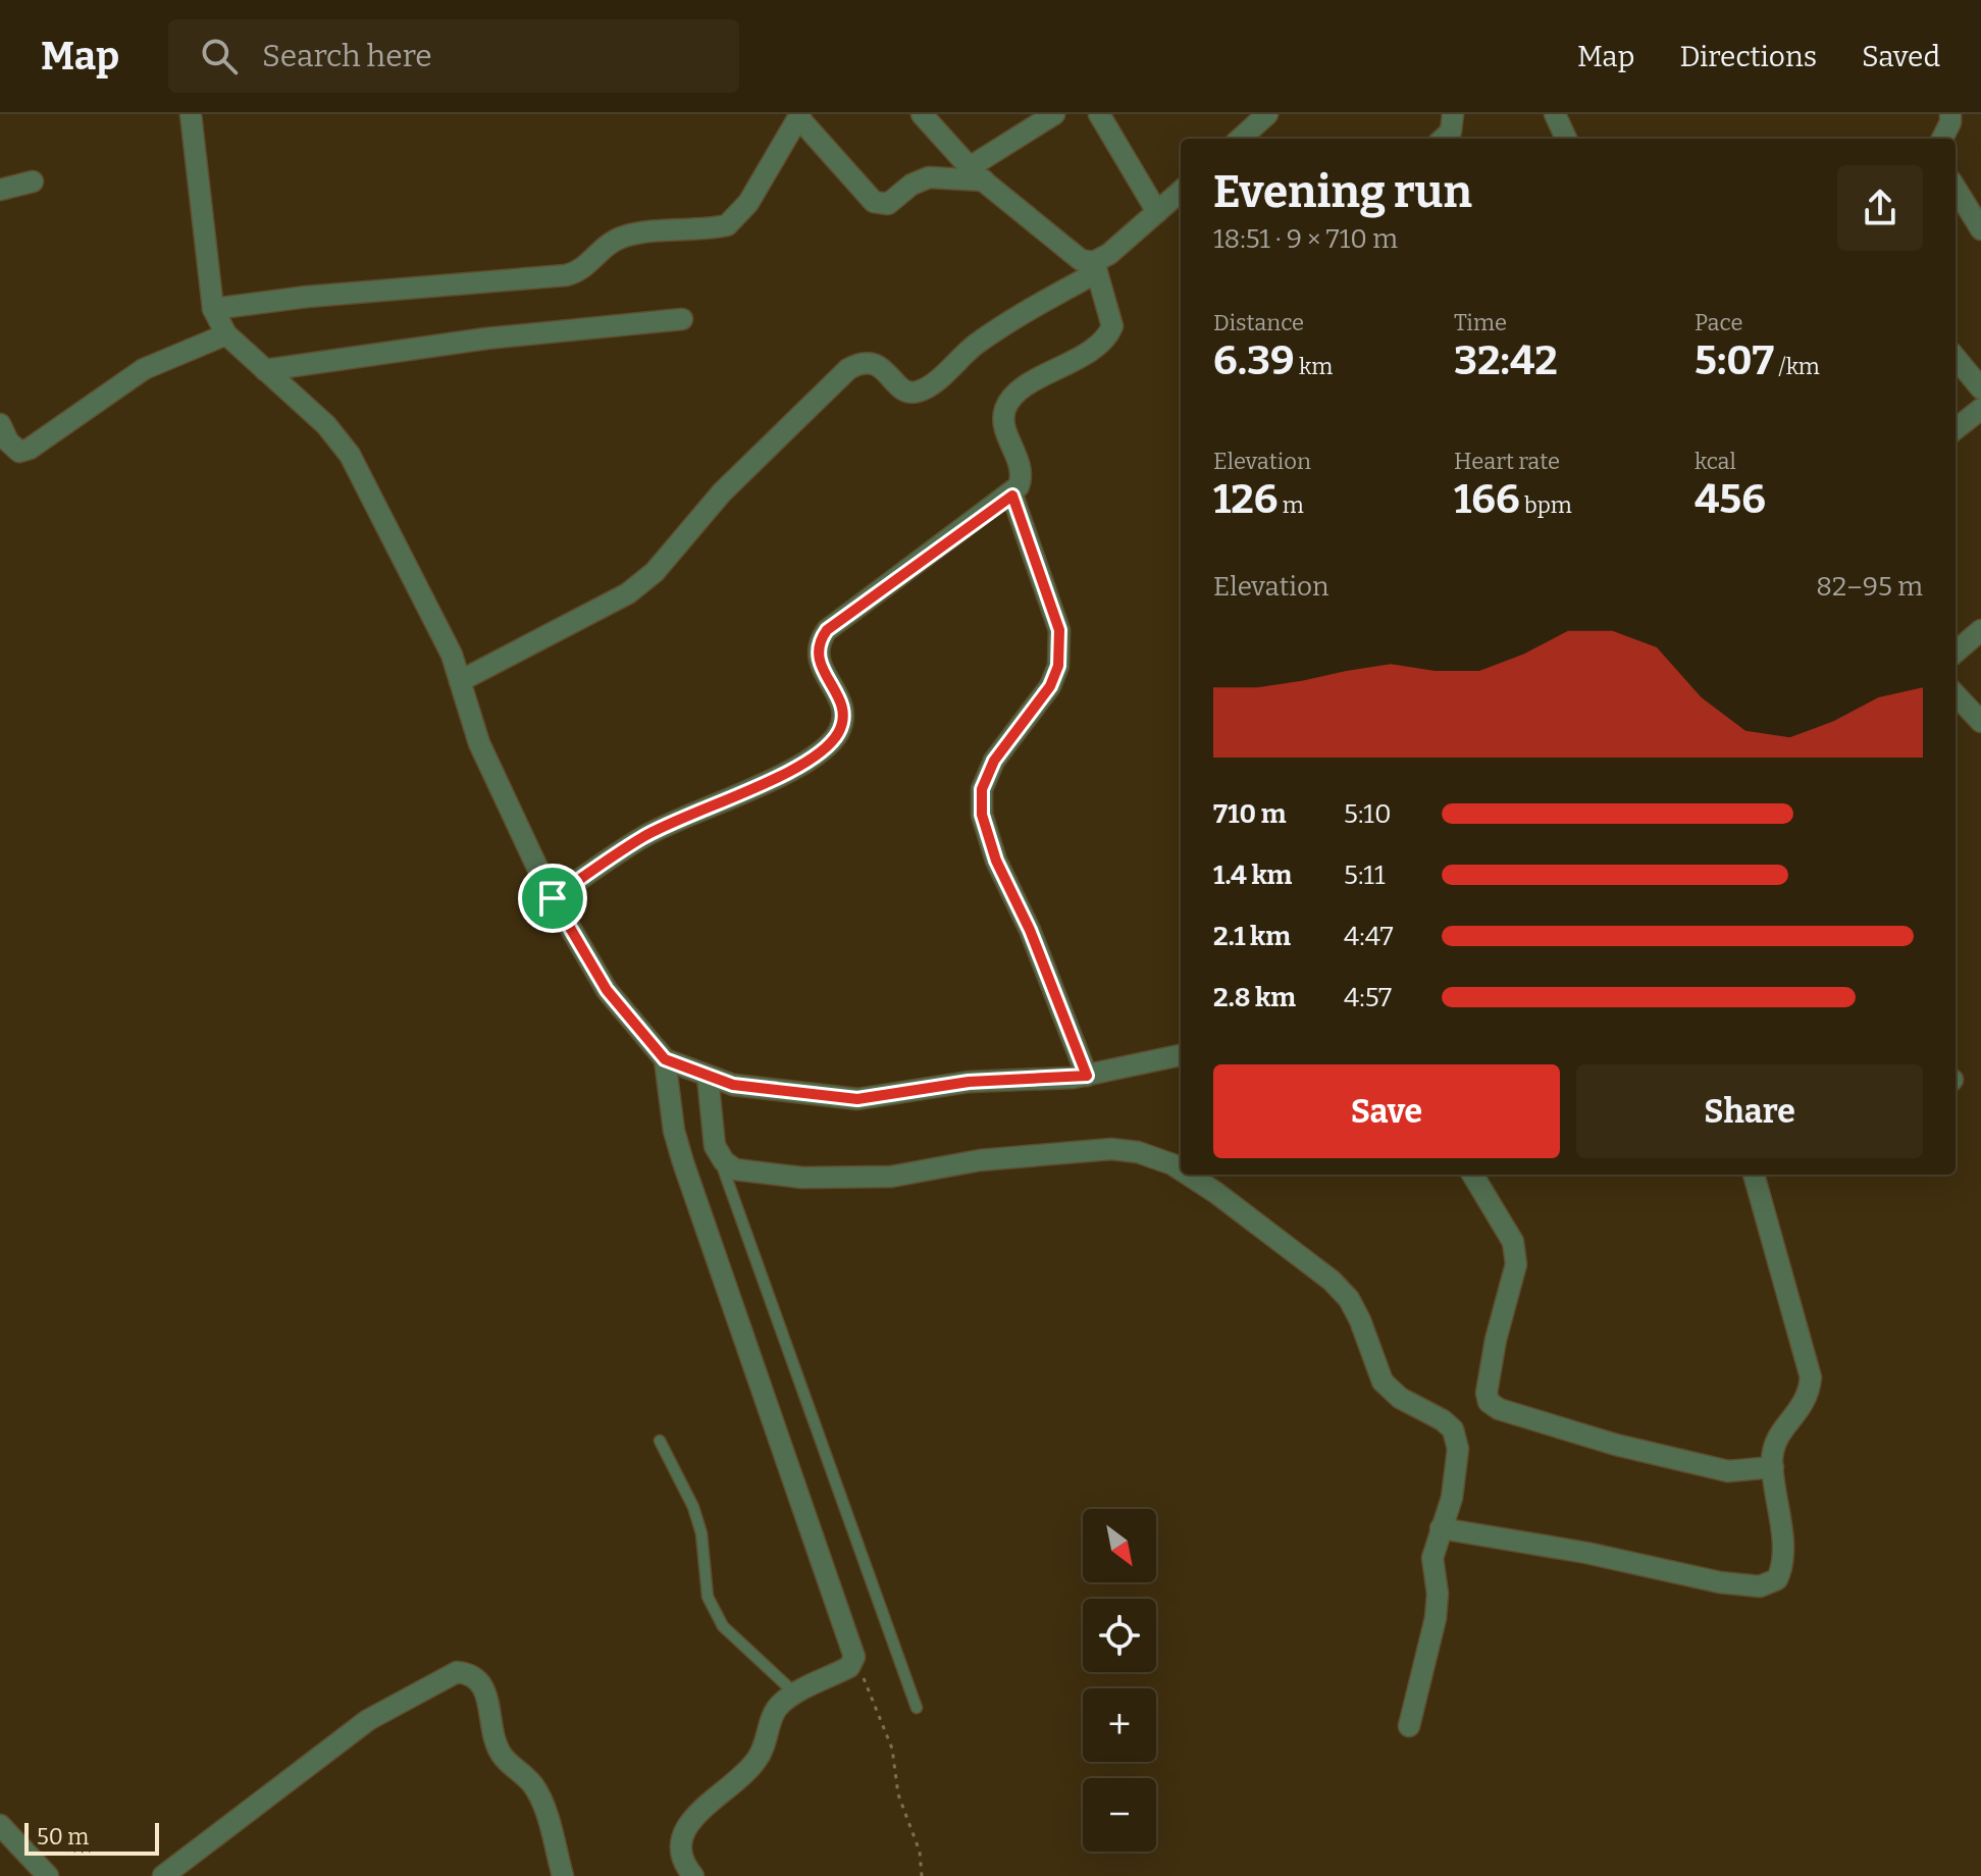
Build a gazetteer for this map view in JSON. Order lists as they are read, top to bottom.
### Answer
{
  "scale_bar": "50 m",
  "north": "bottom right",
  "page": {
    "header": "Map",
    "search": "Search here",
    "nav": ["Map", "Directions", "Saved"],
    "heading": ["Evening run", "18:51 · 9 × 710 m"],
    "stats": [
      ["Distance", "6.39 km"],
      ["Time", "32:42"],
      ["Pace", "5:07 /km"],
      ["Elevation", "126 m"],
      ["Heart rate", "166 bpm"],
      ["kcal", "456"]
    ],
    "chart": ["Elevation", "82–95 m"],
    "list": [
      {
        "name": "710 m",
        "note": "5:10"
      },
      {
        "name": "1.4 km",
        "note": "5:11"
      },
      {
        "name": "2.1 km",
        "note": "4:47"
      },
      {
        "name": "2.8 km",
        "note": "4:57"
      }
    ],
    "buttons": ["Save", "Share"],
    "map_buttons": ["+", "−"],
    "scale": "50 m"
  }
}
